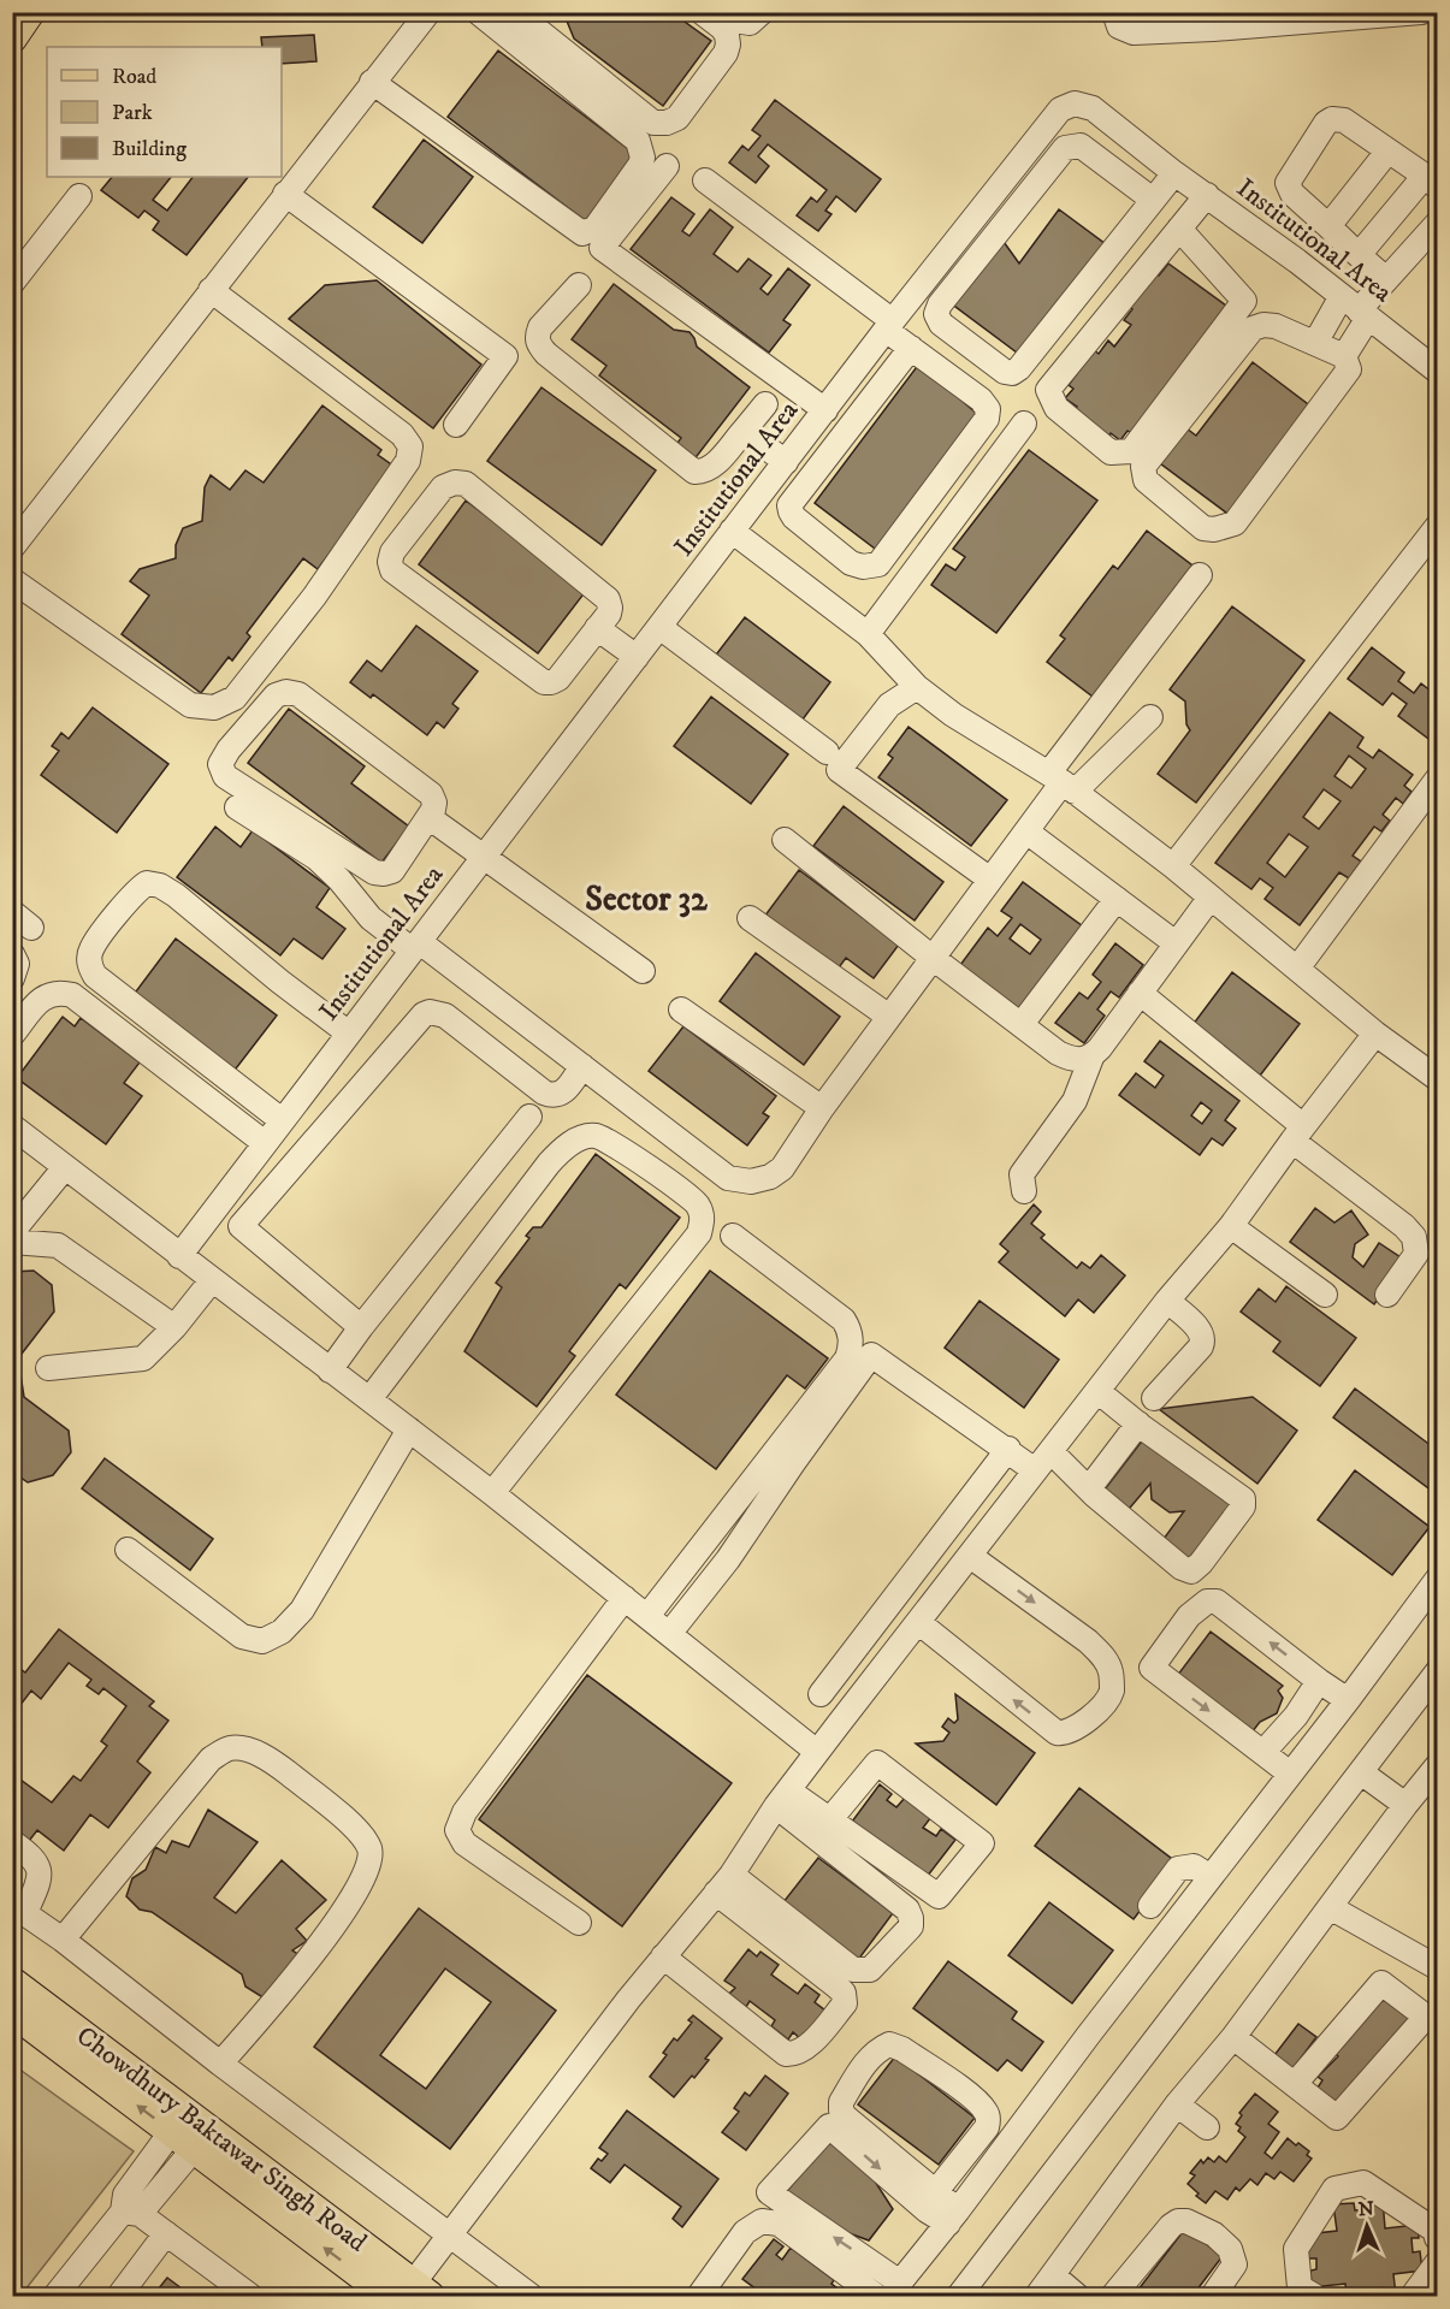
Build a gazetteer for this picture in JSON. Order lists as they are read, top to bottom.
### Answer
{
  "streets": {
    "main road": ["Chowdhury Baktawar Singh Road"],
    "street": ["Institutional Area"]
  },
  "districts": ["Sector 32"],
  "legend": ["Road", "Park", "Building"],
  "north": "top"
}
